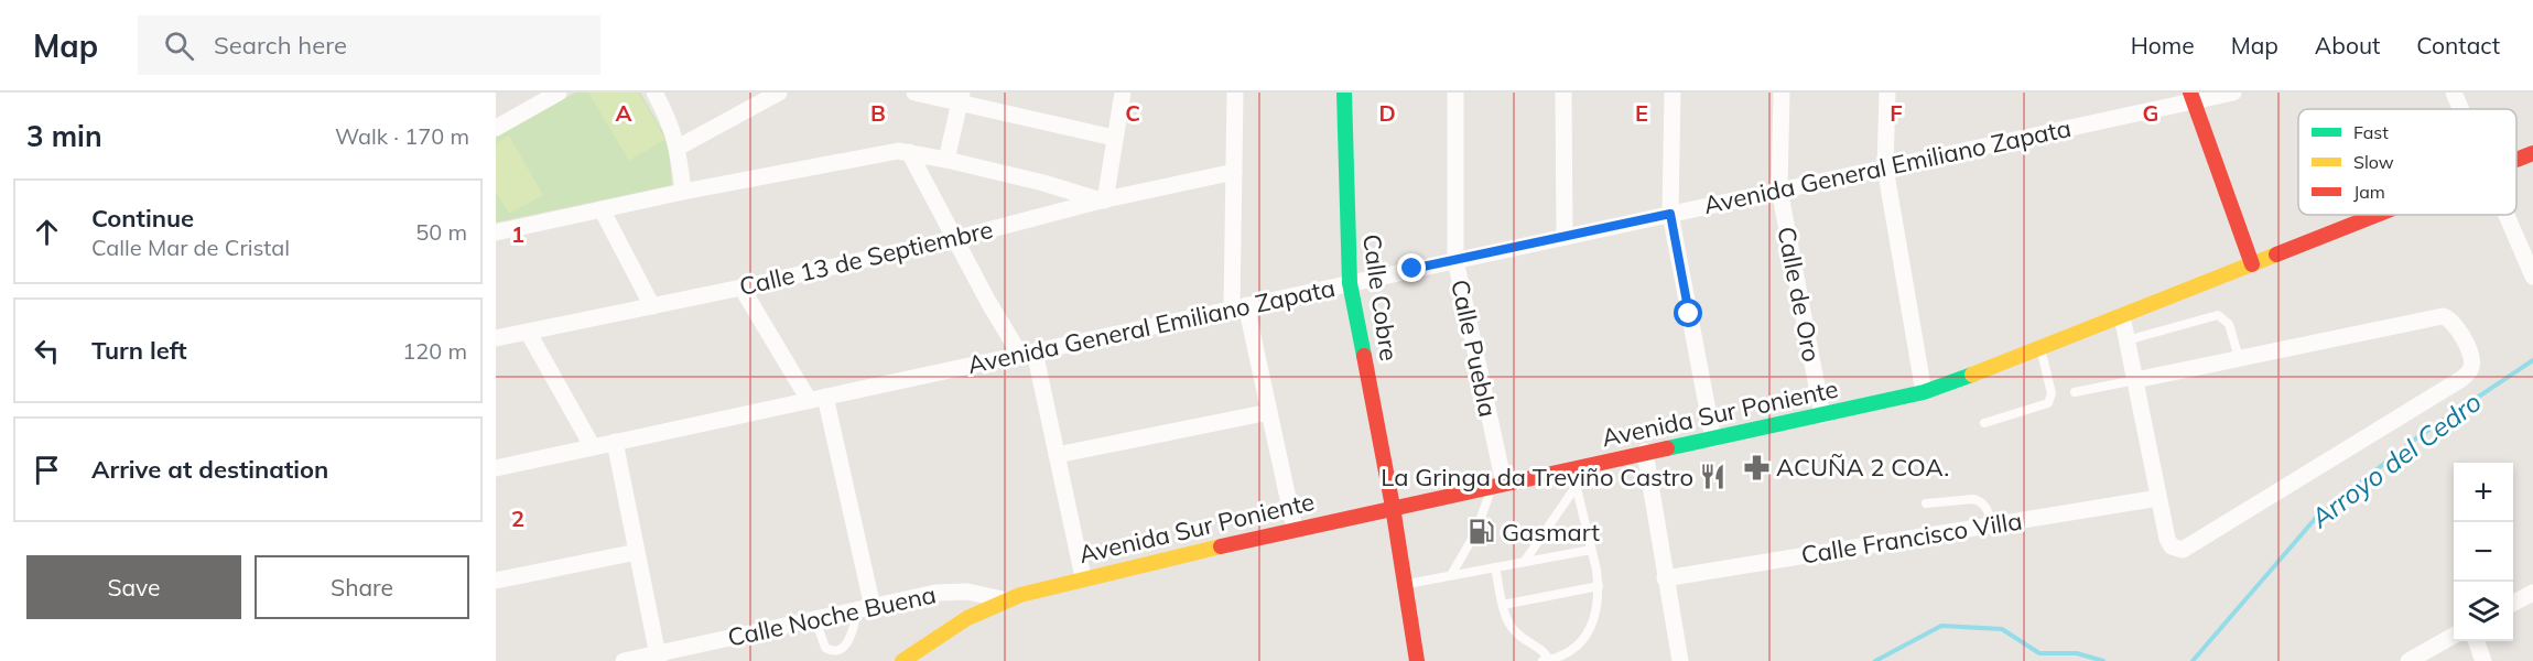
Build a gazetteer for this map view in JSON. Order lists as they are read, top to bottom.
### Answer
{
  "streets": {
    "main road": ["Calle Cobre", "Avenida Sur Poniente"],
    "street": [
      "Avenida General Emiliano Zapata",
      "Calle 13 de Septiembre",
      "Calle de Oro",
      "Calle Puebla",
      "Calle Francisco Villa",
      "Calle Noche Buena"
    ]
  },
  "crossings": [
    ["Avenida General Emiliano Zapata", "Calle de Oro"],
    ["Avenida General Emiliano Zapata", "Calle Cobre"],
    ["Avenida General Emiliano Zapata", "Calle Puebla"],
    ["Calle de Oro", "Avenida Sur Poniente"],
    ["Calle Cobre", "Avenida Sur Poniente"],
    ["Calle Puebla", "Avenida Sur Poniente"],
    ["Avenida Sur Poniente", "Calle Noche Buena"]
  ],
  "water": ["Arroyo del Cedro"],
  "places": {
    "pharmacy": ["ACUÑA 2 COA."],
    "restaurant": ["La Gringa da Treviño Castro"],
    "fuel station": ["Gasmart"]
  },
  "legend": ["Fast", "Slow", "Jam"],
  "page": {
    "header": "Map",
    "search": "Search here",
    "nav": [
      "Home",
      "Map",
      "About",
      "Contact"
    ],
    "heading": ["3 min", "Walk · 170 m"],
    "list": [
      ["Continue", "Calle Mar de Cristal", "50 m"],
      ["Turn left", "120 m"],
      "Arrive at destination"
    ],
    "map_buttons": ["+", "−"],
    "buttons": ["Save", "Share"]
  },
  "grid": {
    "columns": [
      "A",
      "B",
      "C",
      "D",
      "E",
      "F",
      "G"
    ],
    "rows": ["1", "2"]
  }
}
